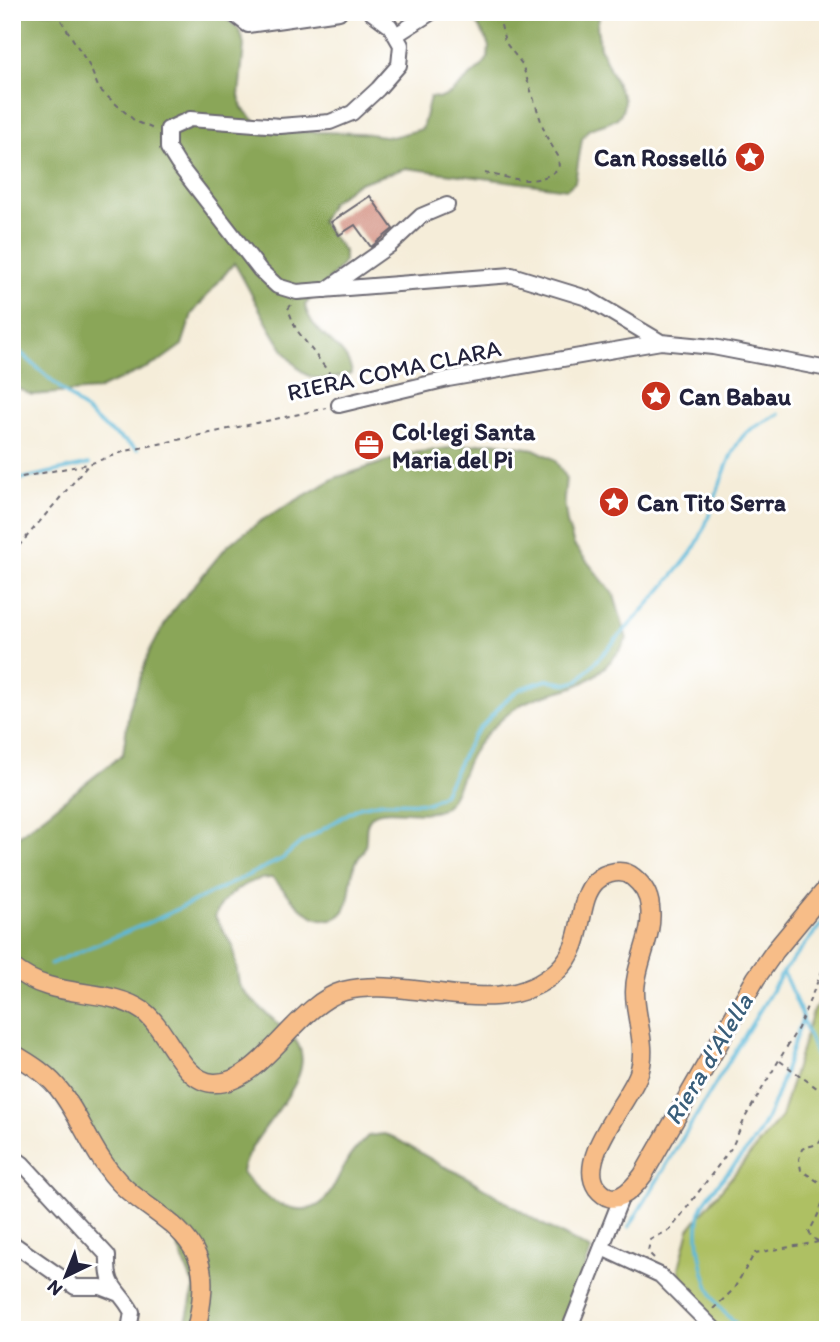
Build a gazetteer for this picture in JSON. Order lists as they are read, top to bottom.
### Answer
{
  "streets": {
    "street": ["RIERA COMA CLARA"]
  },
  "water": ["Riera d'Alella"],
  "places": {
    "place": ["Can Rosselló", "Can Babau", "Can Tito Serra"],
    "office": ["Col·legi Santa Maria del Pi"]
  },
  "north": "bottom left"
}
